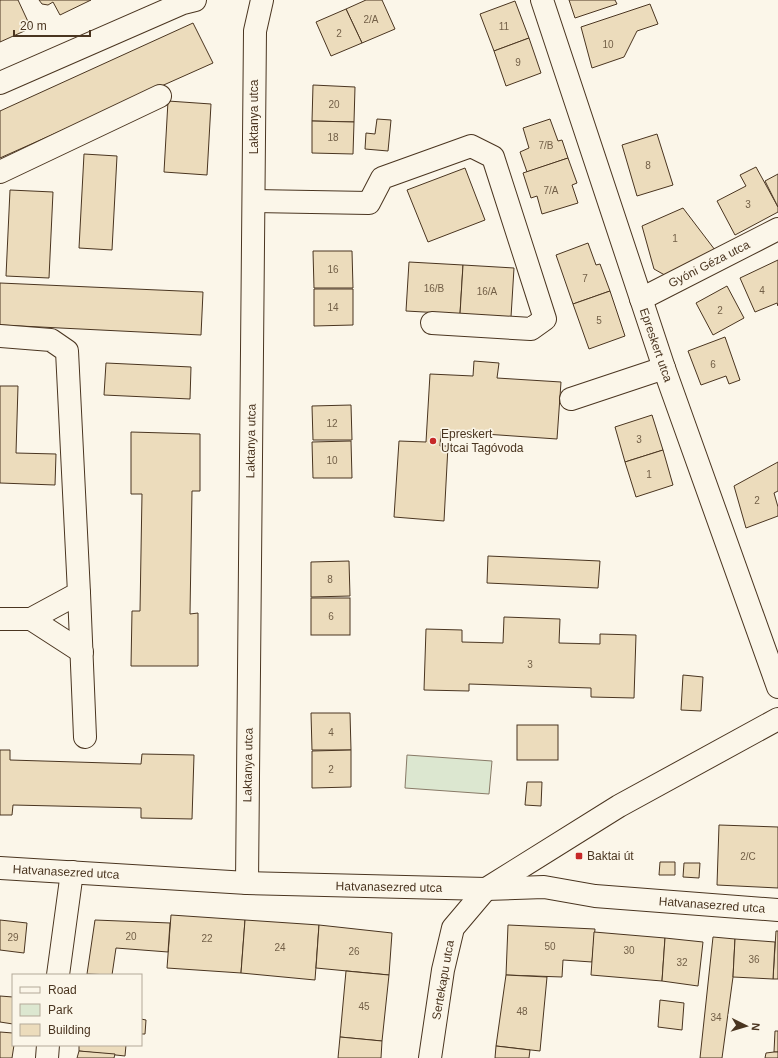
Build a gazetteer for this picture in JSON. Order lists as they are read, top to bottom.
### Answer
{
  "streets": {
    "street": [
      "Laktanya utca",
      "Gyóni Géza utca",
      "Epreskert utca",
      "Hatvanasezred utca",
      "Sertekapu utca"
    ]
  },
  "crossings": [
    ["Laktanya utca", "Hatvanasezred utca"],
    ["Gyóni Géza utca", "Epreskert utca"],
    ["Hatvanasezred utca", "Sertekapu utca"]
  ],
  "places": {
    "other": ["Epreskert Utcai Tagóvoda"],
    "transit": ["Baktai út"]
  },
  "house_numbers": [
    "2/A",
    "11",
    "2",
    "10",
    "9",
    "20",
    "18",
    "7/B",
    "8",
    "7/A",
    "3",
    "1",
    "16",
    "7",
    "16/B",
    "4",
    "16/A",
    "14",
    "2",
    "5",
    "6",
    "12",
    "3",
    "10",
    "1",
    "2",
    "8",
    "6",
    "3",
    "4",
    "2",
    "2/C",
    "20",
    "29",
    "22",
    "50",
    "24",
    "30",
    "26",
    "36",
    "32",
    "45",
    "48",
    "34"
  ],
  "legend": ["Road", "Park", "Building"],
  "scale_bar": "20 m",
  "north": "right"
}
